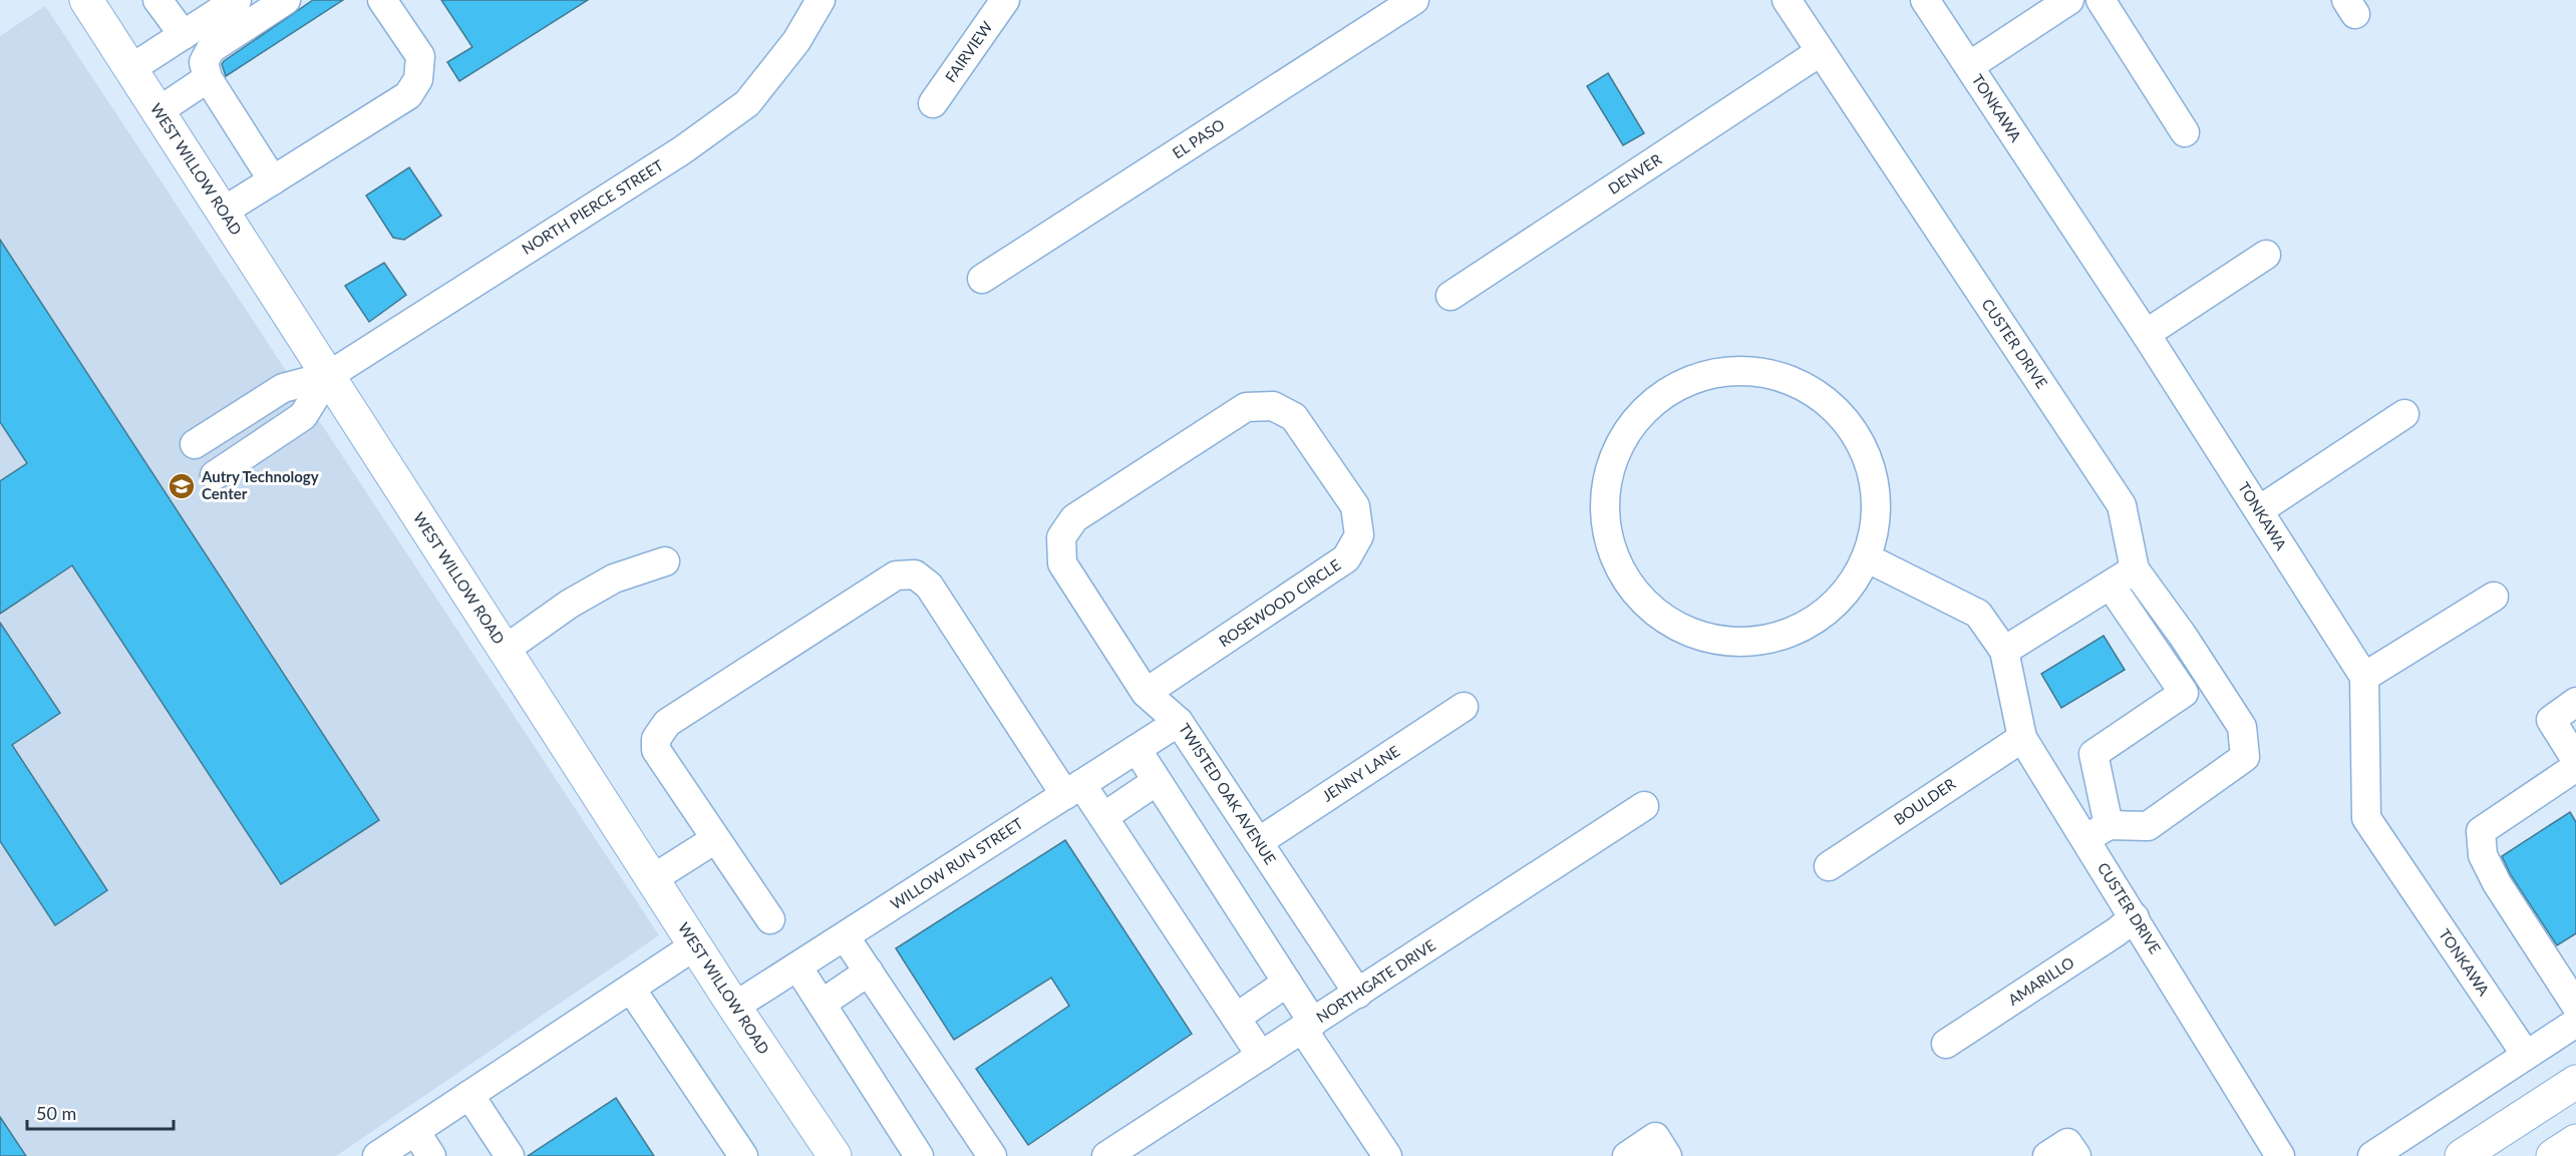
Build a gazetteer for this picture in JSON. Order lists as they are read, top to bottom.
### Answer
{
  "streets": {
    "main road": ["WEST WILLOW ROAD"],
    "street": [
      "FAIRVIEW",
      "TONKAWA",
      "EL PASO",
      "DENVER",
      "NORTH PIERCE STREET",
      "CUSTER DRIVE",
      "ROSEWOOD CIRCLE",
      "JENNY LANE",
      "TWISTED OAK AVENUE",
      "BOULDER",
      "WILLOW RUN STREET",
      "NORTHGATE DRIVE",
      "AMARILLO"
    ]
  },
  "crossings": [
    ["WEST WILLOW ROAD", "NORTH PIERCE STREET"],
    ["WEST WILLOW ROAD", "WILLOW RUN STREET"],
    ["DENVER", "CUSTER DRIVE"],
    ["CUSTER DRIVE", "BOULDER"],
    ["CUSTER DRIVE", "AMARILLO"],
    ["ROSEWOOD CIRCLE", "TWISTED OAK AVENUE"],
    ["JENNY LANE", "TWISTED OAK AVENUE"],
    ["TWISTED OAK AVENUE", "WILLOW RUN STREET"],
    ["TWISTED OAK AVENUE", "NORTHGATE DRIVE"]
  ],
  "places": {
    "school or university": ["Autry Technology Center"]
  },
  "scale_bar": "50 m"
}
